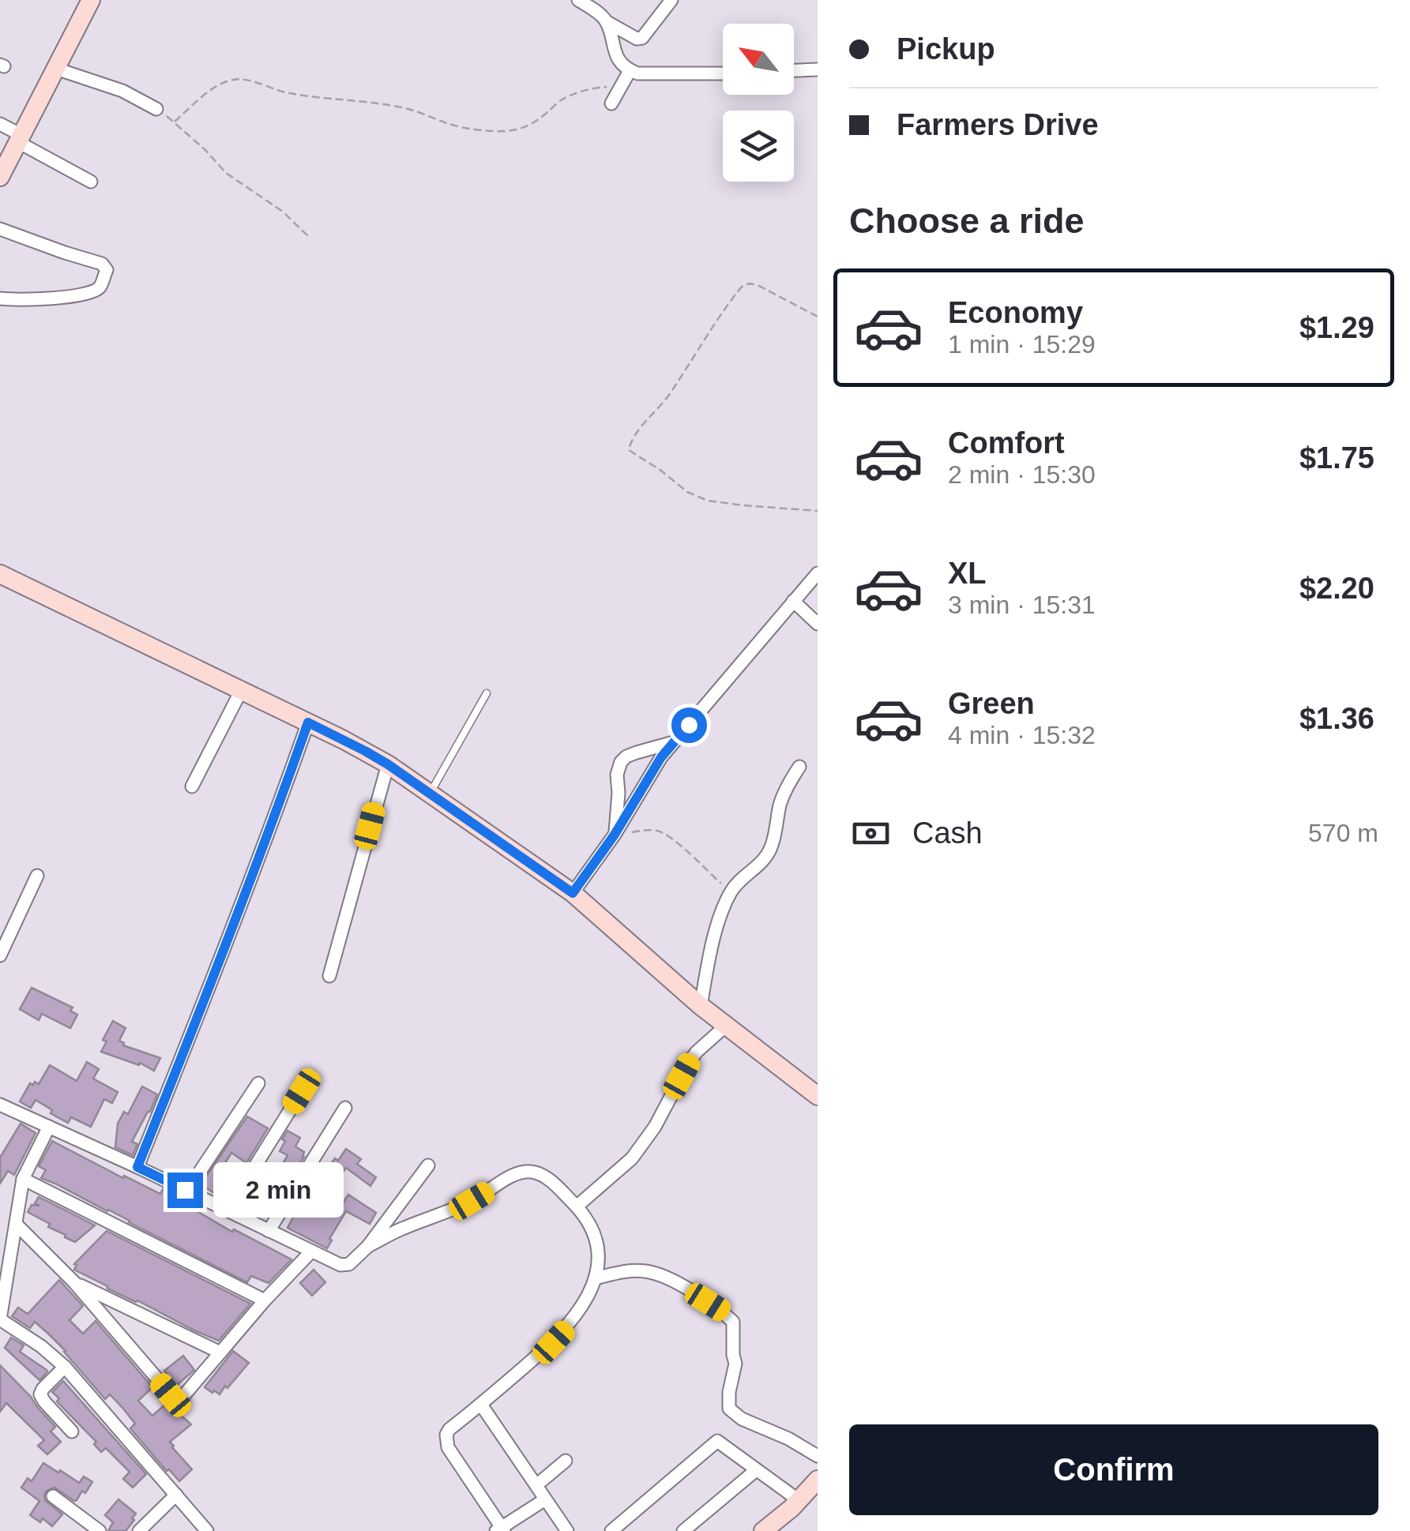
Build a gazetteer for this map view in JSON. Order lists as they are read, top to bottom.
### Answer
{
  "north": "top left",
  "page": {
    "banner": ["Pickup", "Farmers Drive"],
    "heading": "Choose a ride",
    "list": [
      {
        "name": "Economy",
        "note": "1 min · 15:29",
        "value": "$1.29"
      },
      {
        "name": "Comfort",
        "note": "2 min · 15:30",
        "value": "$1.75"
      },
      {
        "name": "XL",
        "note": "3 min · 15:31",
        "value": "$2.20"
      },
      {
        "name": "Green",
        "note": "4 min · 15:32",
        "value": "$1.36"
      }
    ],
    "pay": ["Cash", "570 m"],
    "bubble": "2 min",
    "buttons": "Confirm"
  }
}
